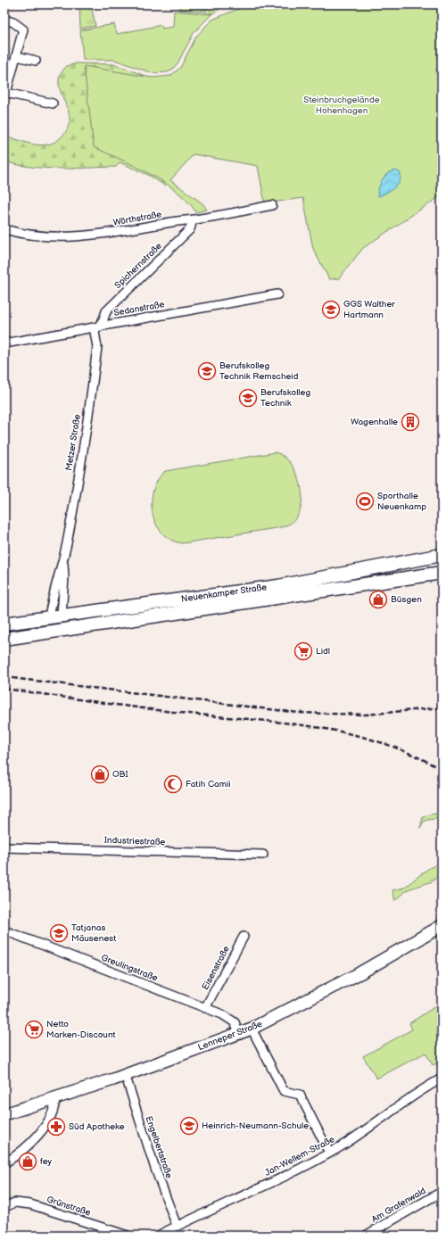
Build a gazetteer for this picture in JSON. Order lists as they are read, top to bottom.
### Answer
{
  "streets": {
    "main road": ["Neuenkamper Straße", "Lenneper Straße"],
    "street": [
      "Wörthstraße",
      "Spichernstraße",
      "Sedanstraße",
      "Metzer Straße",
      "Industriestraße",
      "Greulingstraße",
      "Eisenstraße",
      "Engelbertstraße",
      "Jan-Wellem-Straße",
      "Am Grafenwald",
      "Grünstraße"
    ]
  },
  "crossings": [
    ["Wörthstraße", "Spichernstraße"],
    ["Spichernstraße", "Sedanstraße"],
    ["Spichernstraße", "Metzer Straße"],
    ["Sedanstraße", "Metzer Straße"],
    ["Metzer Straße", "Neuenkamper Straße"],
    ["Greulingstraße", "Eisenstraße"],
    ["Greulingstraße", "Lenneper Straße"],
    ["Lenneper Straße", "Engelbertstraße"],
    ["Engelbertstraße", "Jan-Wellem-Straße"]
  ],
  "parks": ["Steinbruchgelände Hohenhagen"],
  "places": {
    "school or university": [
      "GGS Walther Hartmann",
      "Berufskolleg Technik Remscheid",
      "Berufskolleg Technik",
      "Tatjanas Mäusenest",
      "Heinrich-Neumann-Schule"
    ],
    "building": ["Wagenhalle"],
    "sports": ["Sporthalle Neuenkamp"],
    "shop": ["Büsgen", "OBI", "fey"],
    "supermarket": ["Lidl", "Netto Marken-Discount"],
    "mosque": ["Fatih Camii"],
    "pharmacy": ["Süd Apotheke"]
  }
}
